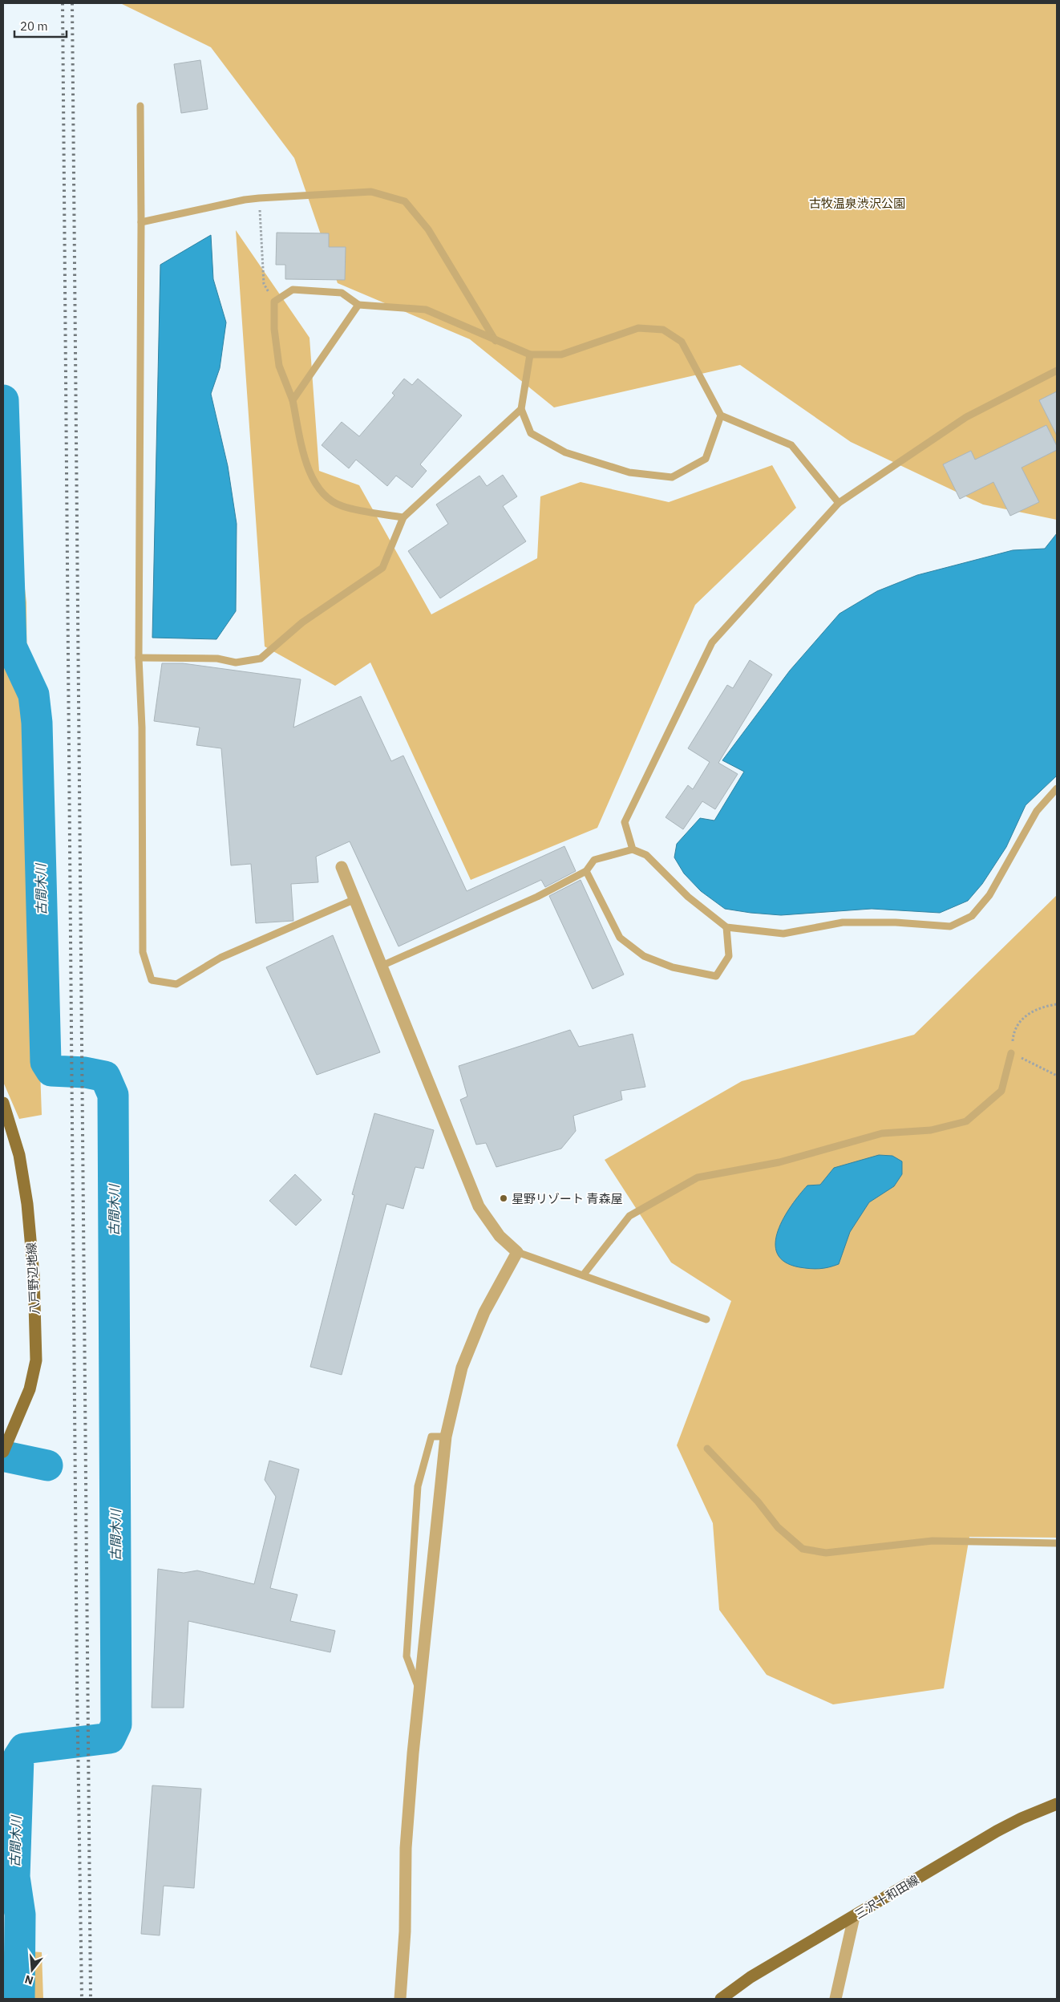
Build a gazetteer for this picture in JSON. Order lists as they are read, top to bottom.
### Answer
{
  "streets": {
    "main road": ["八戸野辺地線", "三沢十和田線"]
  },
  "water": ["古間木川"],
  "parks": ["古牧温泉渋沢公園"],
  "places": ["星野リゾート 青森屋"],
  "scale_bar": "20 m",
  "north": "bottom"
}
